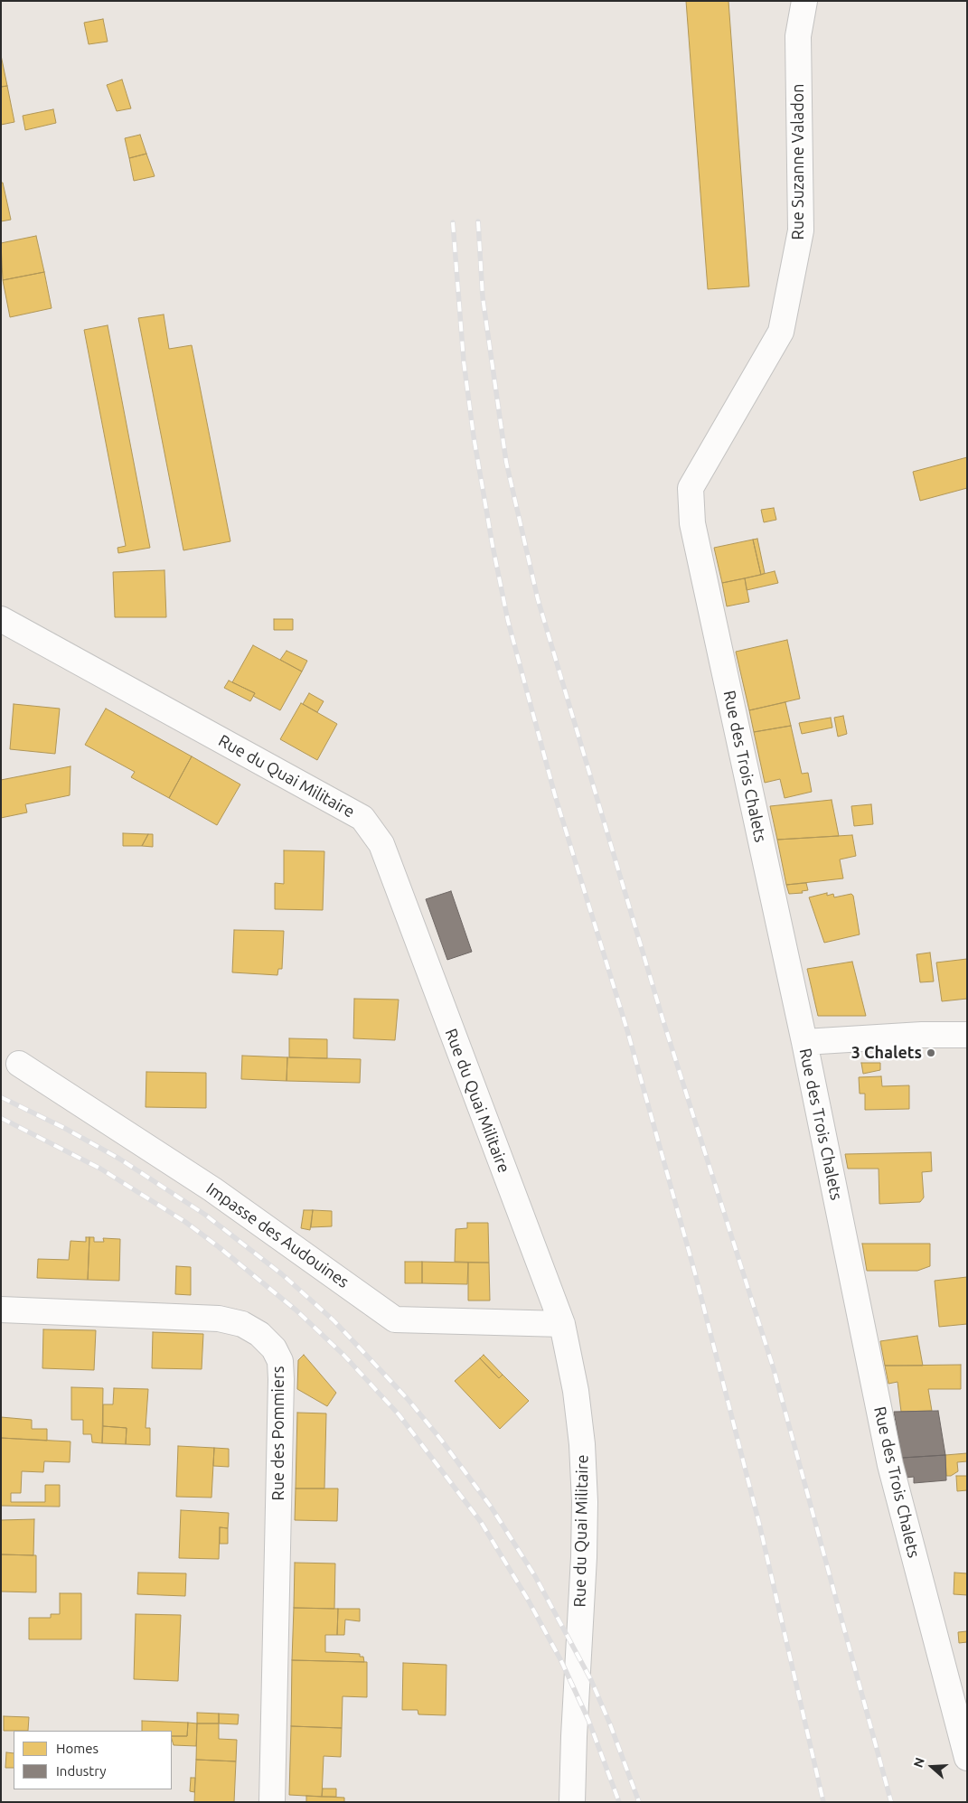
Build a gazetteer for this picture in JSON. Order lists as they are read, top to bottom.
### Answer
{
  "streets": {
    "street": [
      "Rue Suzanne Valadon",
      "Rue des Trois Chalets",
      "Rue du Quai Militaire",
      "Impasse des Audouines",
      "Rue des Pommiers"
    ]
  },
  "crossings": [
    ["Rue Suzanne Valadon", "Rue des Trois Chalets"],
    ["Rue du Quai Militaire", "Impasse des Audouines"]
  ],
  "places": ["3 Chalets"],
  "legend": ["Homes", "Industry"],
  "north": "left"
}
